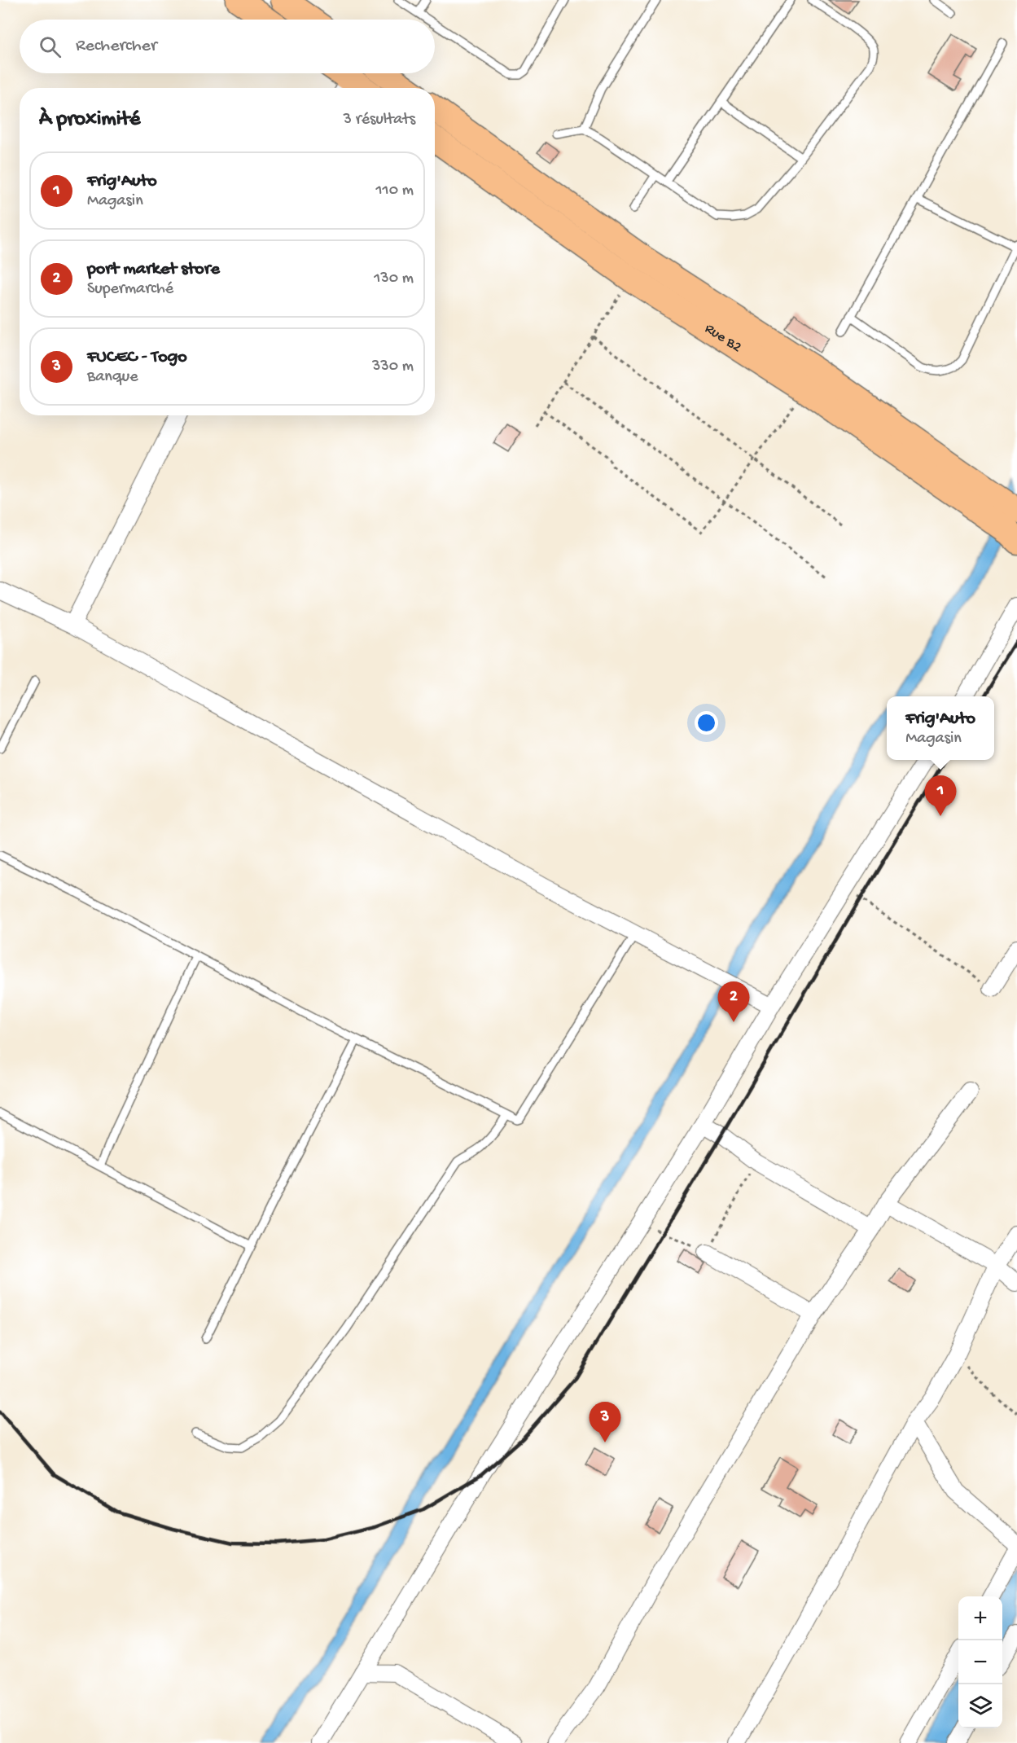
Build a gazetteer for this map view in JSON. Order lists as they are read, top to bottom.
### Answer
{
  "streets": {
    "main road": ["Rue B2"]
  },
  "page": {
    "search": "Rechercher",
    "heading": ["À proximité", "3 résultats"],
    "list": [
      {
        "mark": "1",
        "name": "Frig'Auto",
        "note": "Magasin",
        "value": "110 m"
      },
      {
        "mark": "2",
        "name": "port market store",
        "note": "Supermarché",
        "value": "130 m"
      },
      {
        "mark": "3",
        "name": "FUCEC - Togo",
        "note": "Banque",
        "value": "330 m"
      }
    ],
    "popup": ["Frig'Auto", "Magasin"],
    "pins": ["1", "2", "3"],
    "map_buttons": ["+", "−"]
  }
}
